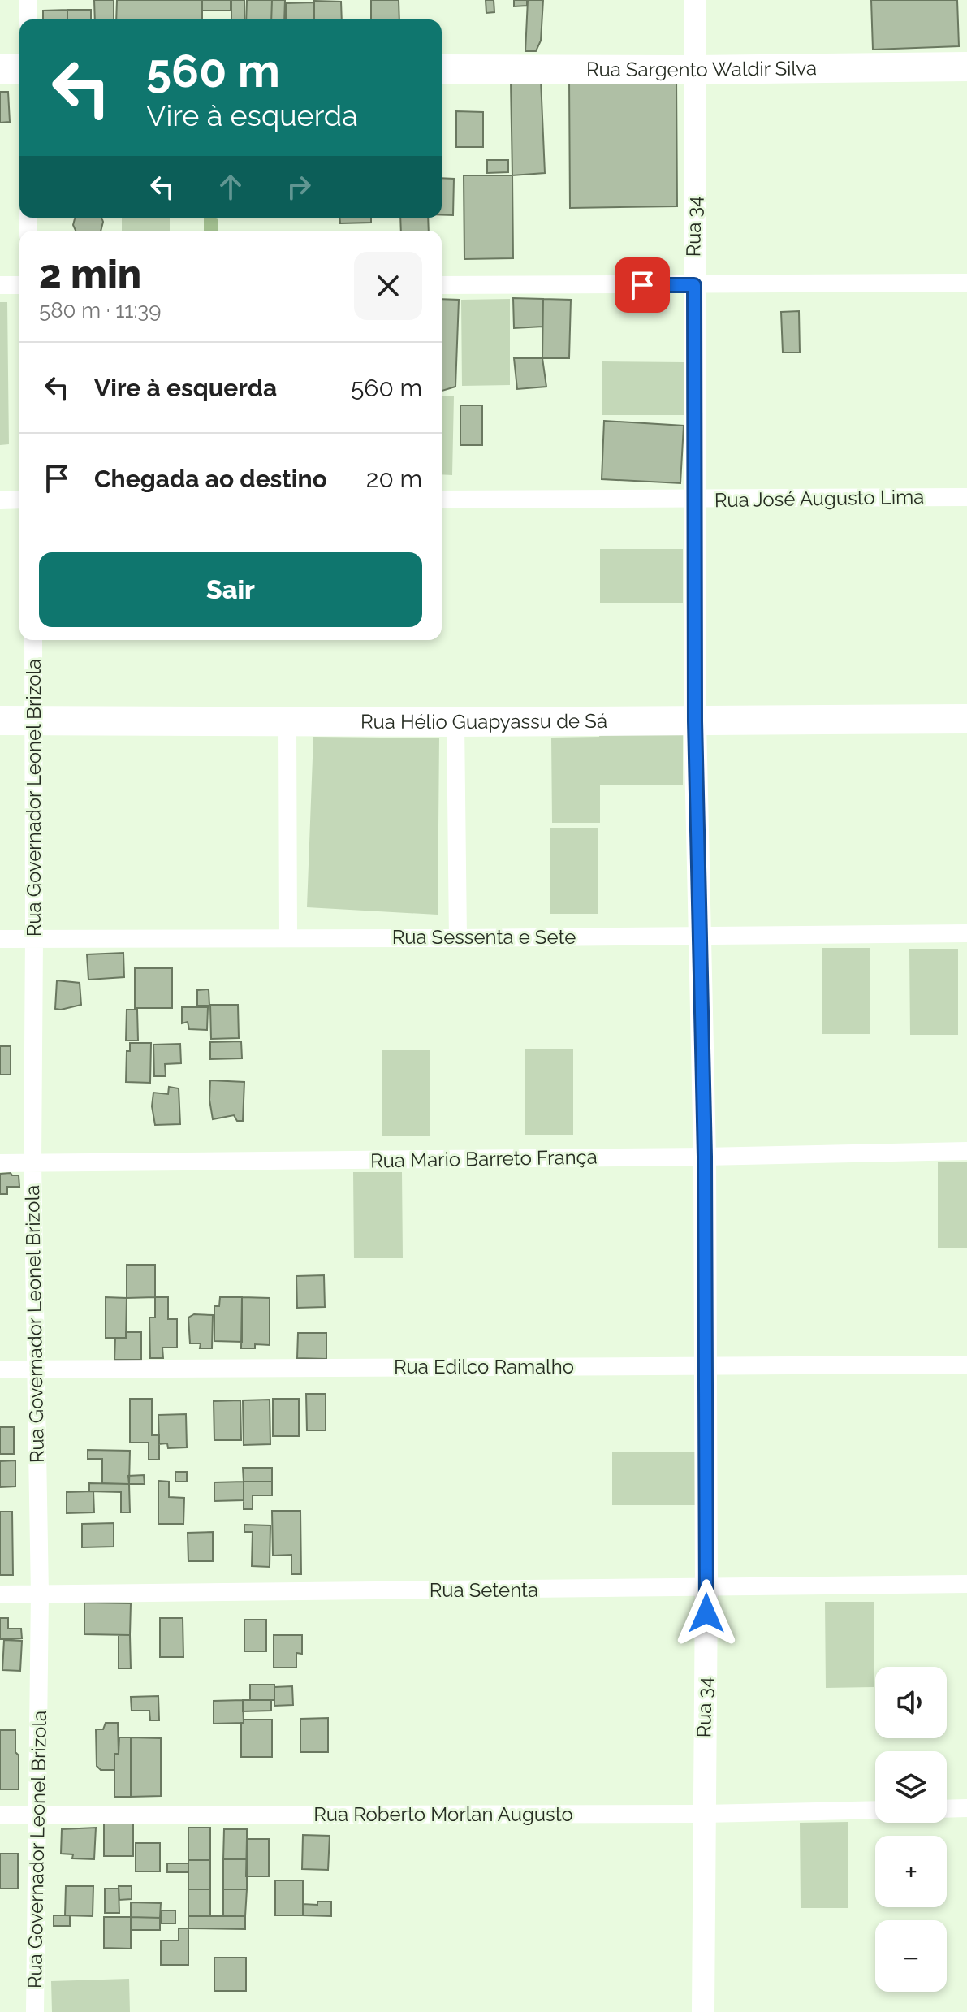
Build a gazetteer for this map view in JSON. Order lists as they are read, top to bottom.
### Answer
{
  "streets": {
    "main road": ["Rua Sargento Waldir Silva", "Rua Hélio Guapyassu de Sá"],
    "street": [
      "Rua 34",
      "Rua José Augusto Lima",
      "Rua Governador Leonel Brizola",
      "Rua Sessenta e Sete",
      "Rua Mario Barreto França",
      "Rua Edilco Ramalho",
      "Rua Setenta",
      "Rua Roberto Morlan Augusto"
    ]
  },
  "crossings": [
    ["Rua Sargento Waldir Silva", "Rua 34"],
    ["Rua 34", "Rua José Augusto Lima"],
    ["Rua 34", "Rua Hélio Guapyassu de Sá"],
    ["Rua 34", "Rua Sessenta e Sete"],
    ["Rua 34", "Rua Mario Barreto França"],
    ["Rua 34", "Rua Edilco Ramalho"],
    ["Rua 34", "Rua Setenta"],
    ["Rua 34", "Rua Roberto Morlan Augusto"],
    ["Rua Hélio Guapyassu de Sá", "Rua Governador Leonel Brizola"],
    ["Rua Governador Leonel Brizola", "Rua Sessenta e Sete"],
    ["Rua Governador Leonel Brizola", "Rua Mario Barreto França"],
    ["Rua Governador Leonel Brizola", "Rua Edilco Ramalho"],
    ["Rua Governador Leonel Brizola", "Rua Setenta"],
    ["Rua Governador Leonel Brizola", "Rua Roberto Morlan Augusto"]
  ],
  "page": {
    "turn": ["560 m", "Vire à esquerda"],
    "heading": ["2 min", "580 m · 11:39"],
    "list": [
      {
        "name": "Vire à esquerda",
        "value": "560 m"
      },
      {
        "name": "Chegada ao destino",
        "value": "20 m"
      }
    ],
    "buttons": "Sair",
    "map_buttons": ["+", "−"]
  }
}
